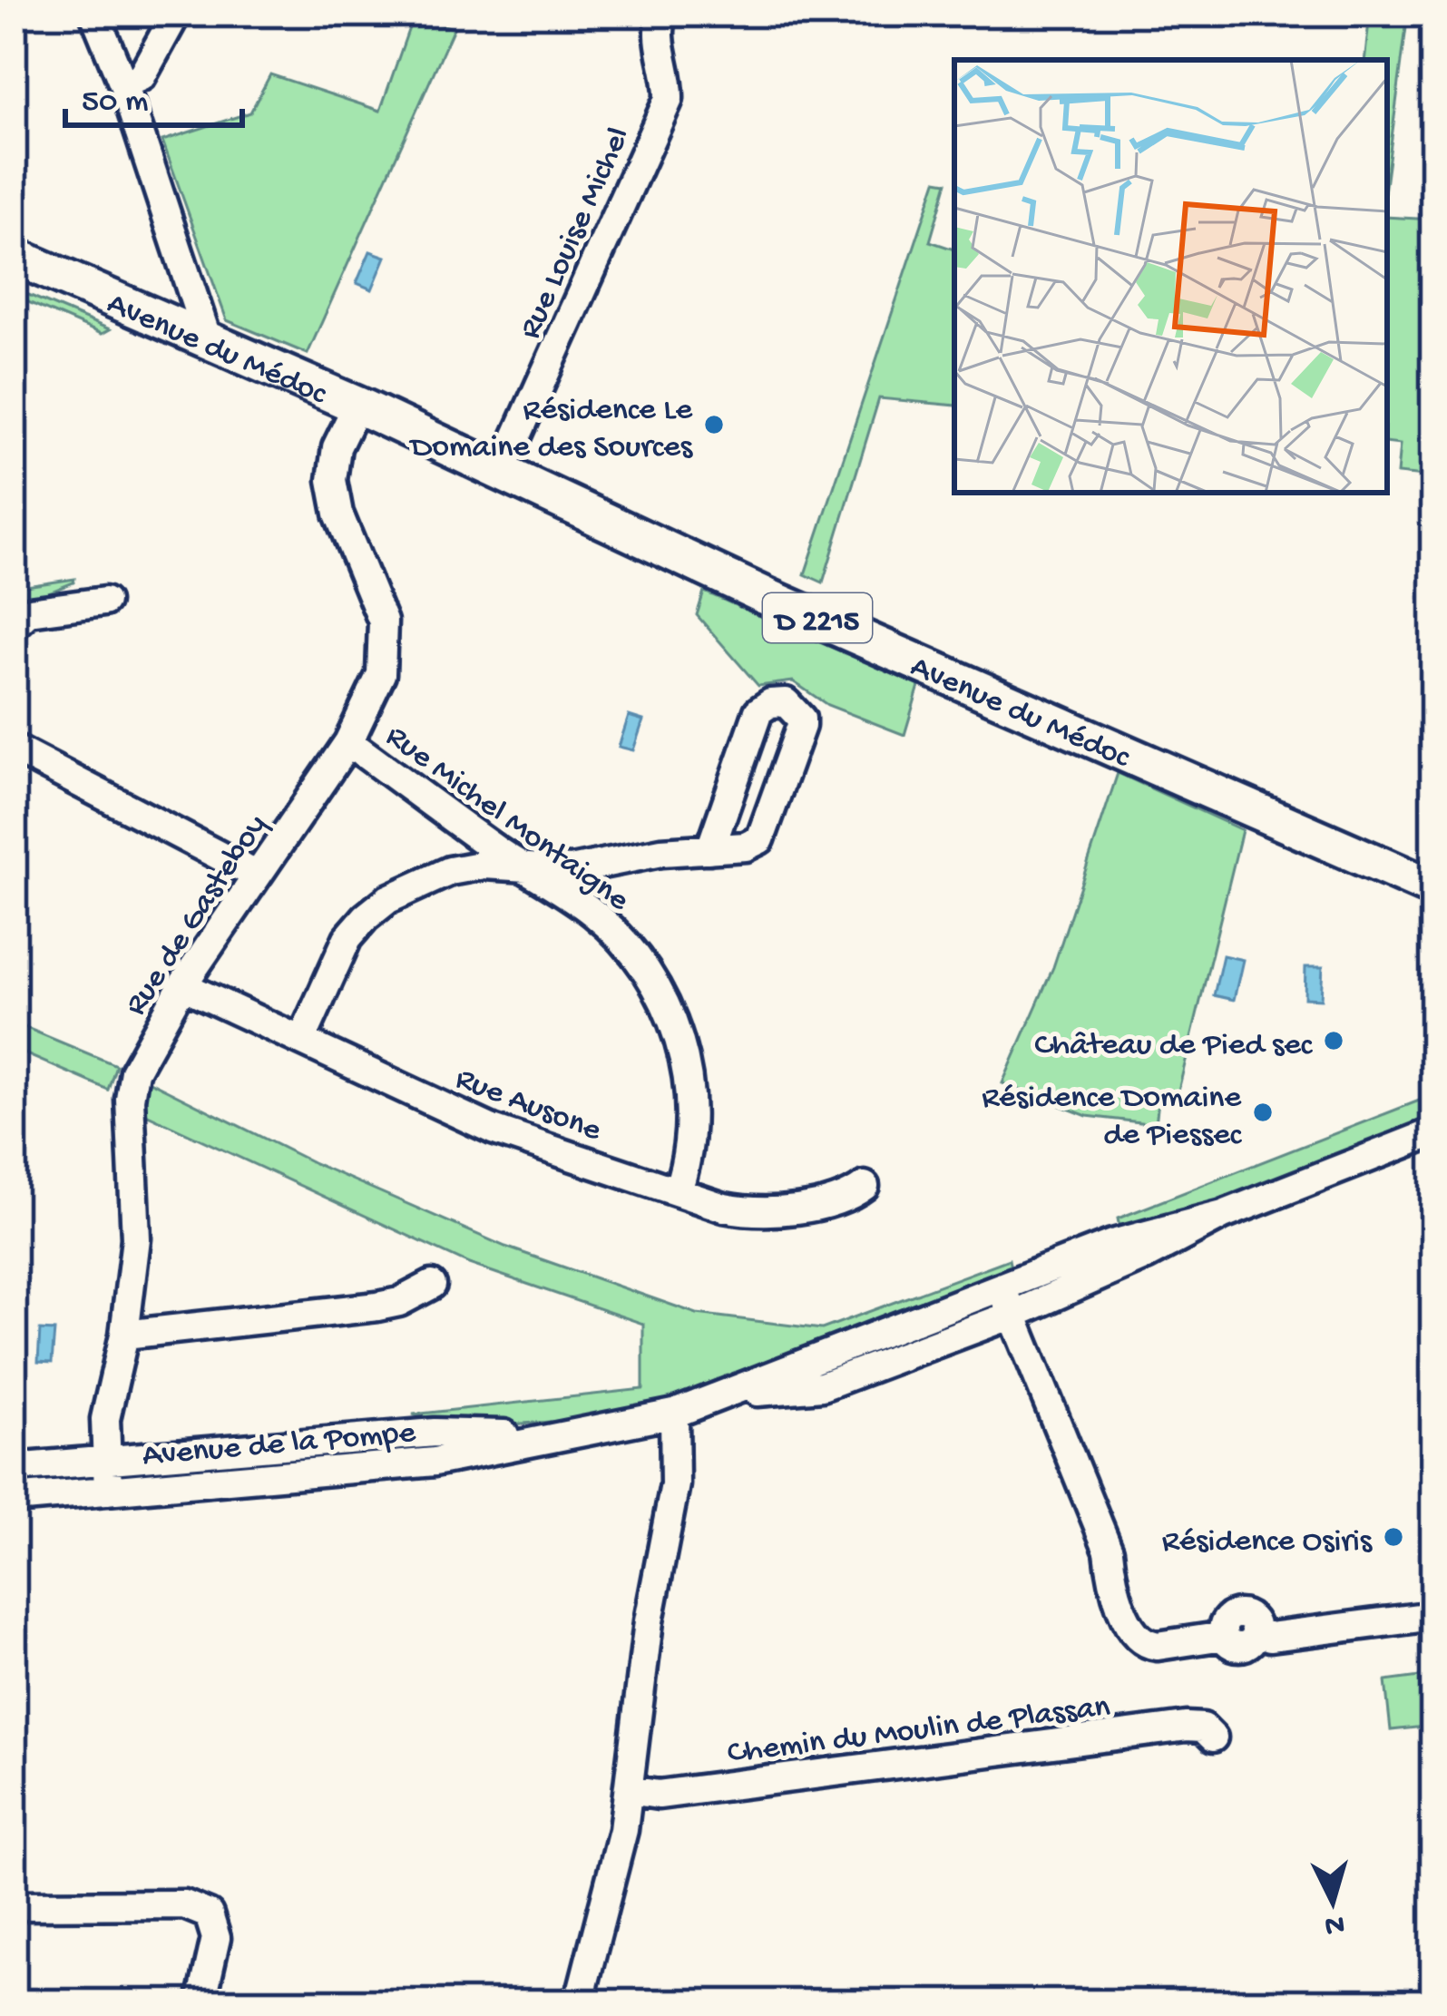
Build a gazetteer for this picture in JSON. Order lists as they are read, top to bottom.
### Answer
{
  "streets": {
    "main road": ["Avenue du Médoc", "D 2215"],
    "street": [
      "Rue Louise Michel",
      "Rue Michel Montaigne",
      "Rue de Gasteboy",
      "Rue Ausone",
      "Avenue de la Pompe",
      "Chemin du Moulin de Plassan"
    ]
  },
  "crossings": [
    ["Rue Louise Michel", "Avenue du Médoc"],
    ["Avenue du Médoc", "Rue de Gasteboy"],
    ["Rue Michel Montaigne", "Rue de Gasteboy"],
    ["Rue Michel Montaigne", "Rue Ausone"],
    ["Rue de Gasteboy", "Rue Ausone"],
    ["Rue de Gasteboy", "Avenue de la Pompe"]
  ],
  "places": [
    "Résidence Le Domaine des Sources",
    "Château de Pied sec",
    "Résidence Domaine de Piessec",
    "Résidence Osiris"
  ],
  "scale_bar": "50 m",
  "north": "bottom"
}
